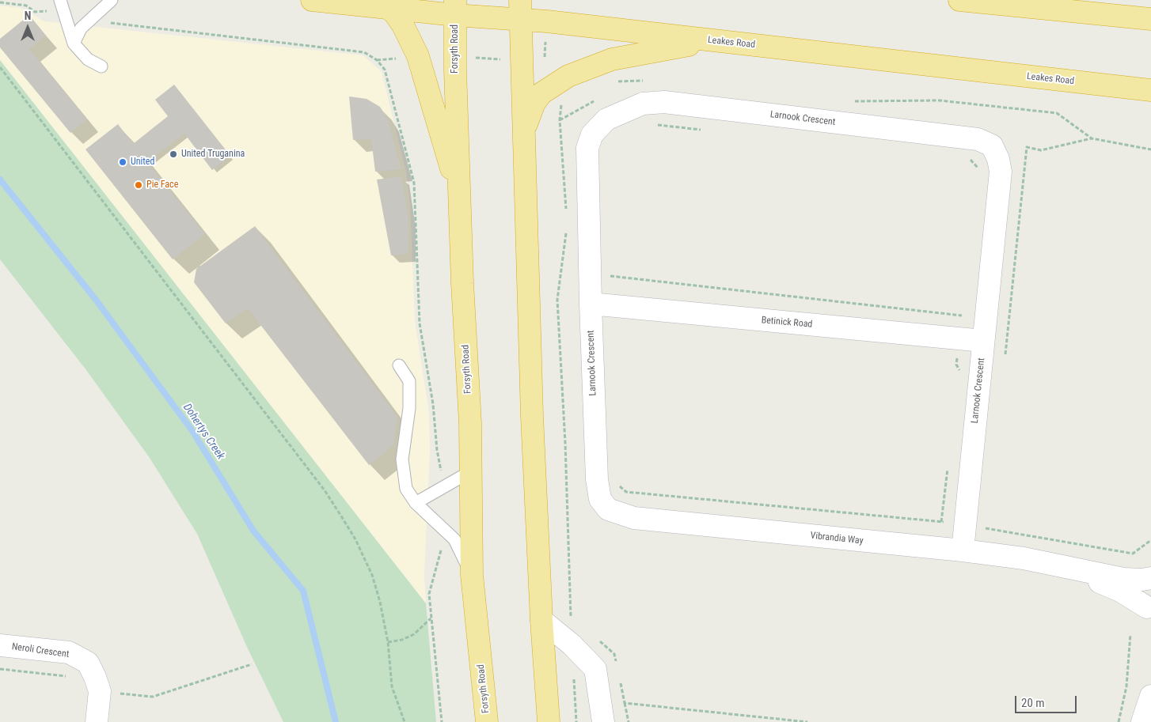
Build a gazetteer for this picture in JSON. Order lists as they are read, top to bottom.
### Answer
{
  "streets": {
    "highway": ["Leakes Road", "Forsyth Road"],
    "street": [
      "Larnook Crescent",
      "Betinick Road",
      "Vibrandia Way",
      "Neroli Crescent"
    ]
  },
  "crossings": [
    ["Leakes Road", "Forsyth Road"],
    ["Larnook Crescent", "Betinick Road"],
    ["Larnook Crescent", "Vibrandia Way"]
  ],
  "water": ["Dohertys Creek"],
  "places": ["United Truganina", "United", "Pie Face"],
  "scale_bar": "20 m",
  "north": "top"
}
